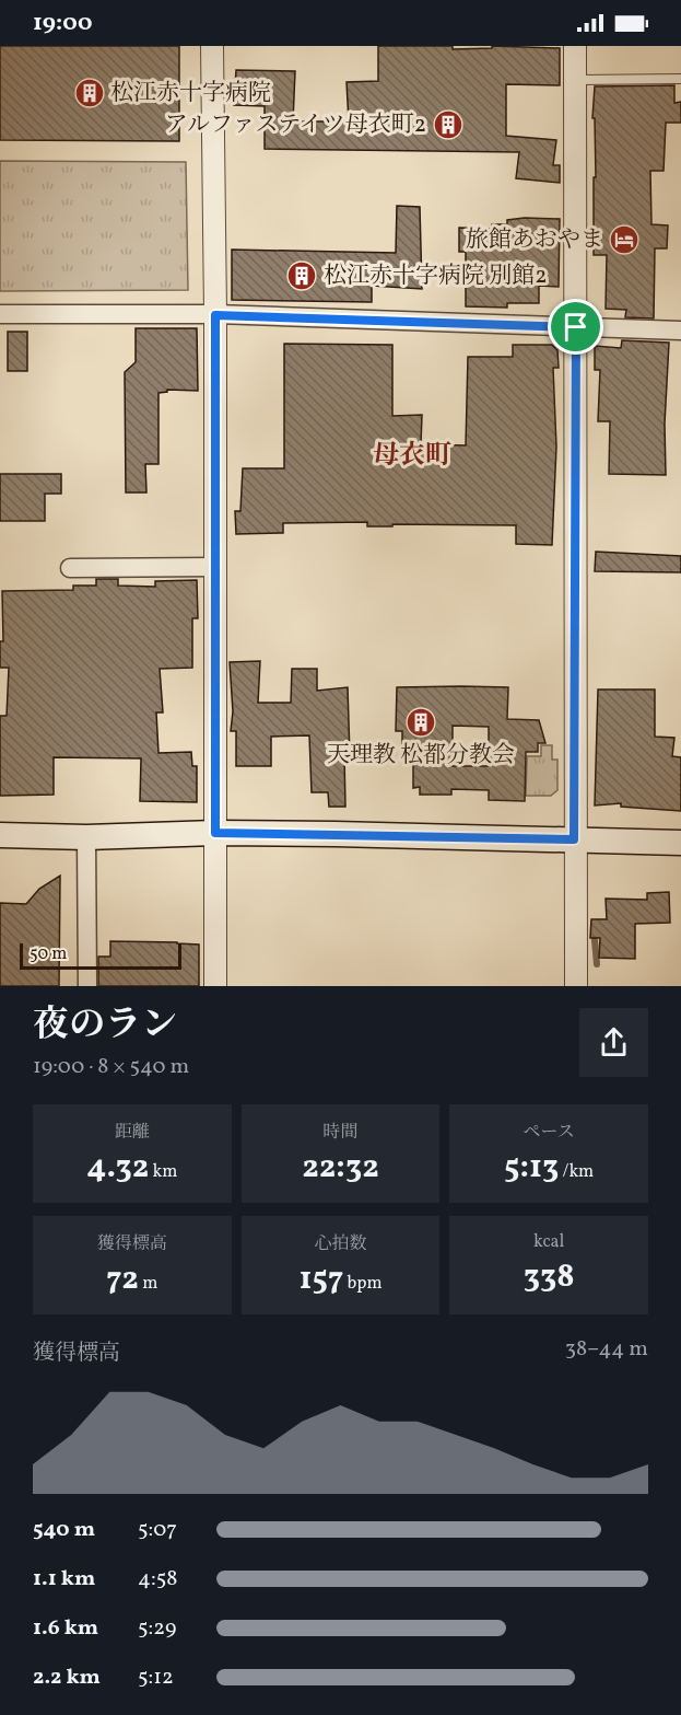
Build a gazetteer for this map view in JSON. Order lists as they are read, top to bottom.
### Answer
{
  "districts": ["母衣町"],
  "places": {
    "building": [
      "松江赤十字病院",
      "アルファステイツ母衣町2",
      "松江赤十字病院 別館2",
      "天理教 松都分教会"
    ],
    "hotel": ["旅館あおやま"]
  },
  "scale_bar": "50 m",
  "page": {
    "status": "19:00",
    "scale": "50 m",
    "heading": ["夜のラン", "19:00 · 8 × 540 m"],
    "stats": [
      ["距離", "4.32 km"],
      ["時間", "22:32"],
      ["ペース", "5:13 /km"],
      ["獲得標高", "72 m"],
      ["心拍数", "157 bpm"],
      ["kcal", "338"]
    ],
    "chart": ["獲得標高", "38–44 m"],
    "list": [
      {
        "name": "540 m",
        "note": "5:07"
      },
      {
        "name": "1.1 km",
        "note": "4:58"
      },
      {
        "name": "1.6 km",
        "note": "5:29"
      },
      {
        "name": "2.2 km",
        "note": "5:12"
      }
    ]
  }
}
